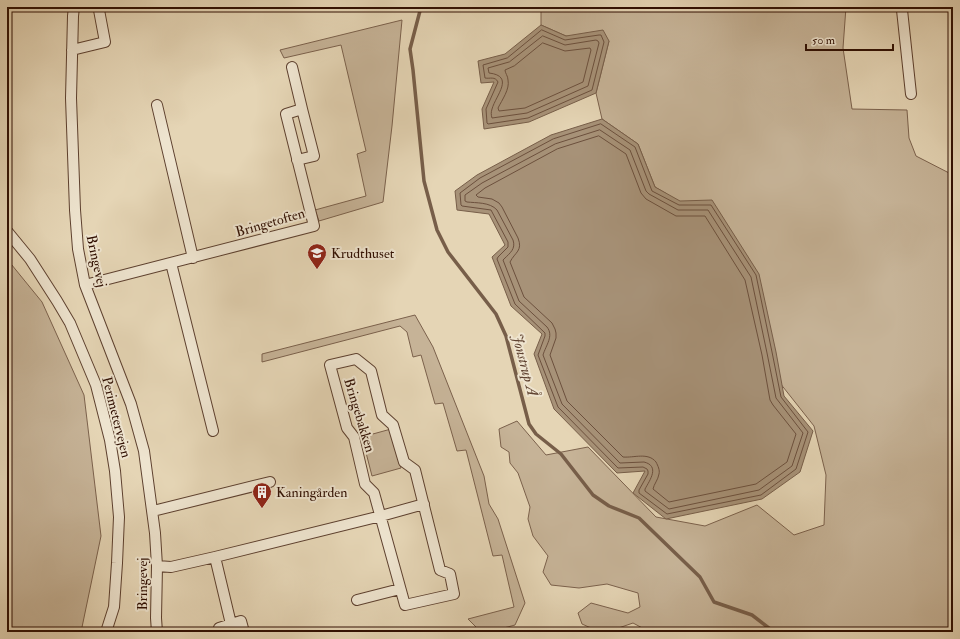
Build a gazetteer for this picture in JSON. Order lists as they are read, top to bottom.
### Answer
{
  "streets": {
    "street": [
      "Bringetoften",
      "Bringevej",
      "Bringebakken",
      "Perimetervejen"
    ]
  },
  "crossings": [
    ["Bringetoften", "Bringevej"]
  ],
  "water": ["Jonstrup Å"],
  "places": {
    "school or university": ["Krudthuset"],
    "building": ["Kaningården"]
  },
  "scale_bar": "50 m"
}
